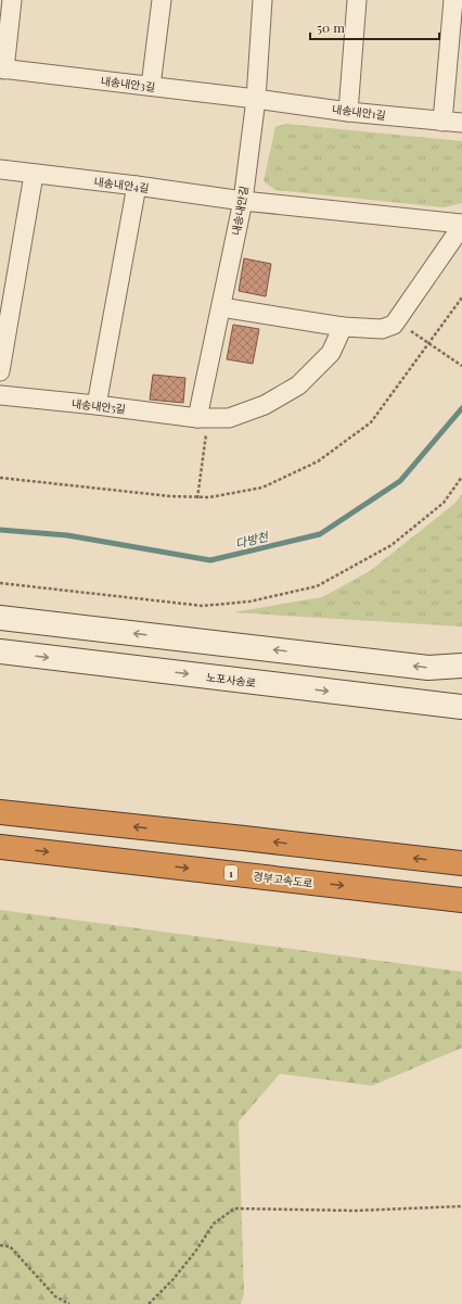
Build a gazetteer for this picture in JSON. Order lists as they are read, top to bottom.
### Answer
{
  "streets": {
    "highway": ["1", "경부고속도로"],
    "main road": ["노포사송로"],
    "street": [
      "내송내안3길",
      "내송내안1길",
      "내송내안4길",
      "내송내안길",
      "내송내안5길"
    ]
  },
  "crossings": [
    ["내송내안3길", "내송내안1길"],
    ["내송내안3길", "내송내안길"],
    ["내송내안1길", "내송내안길"],
    ["내송내안4길", "내송내안길"],
    ["내송내안길", "내송내안5길"]
  ],
  "water": ["다방천"],
  "scale_bar": "50 m"
}
